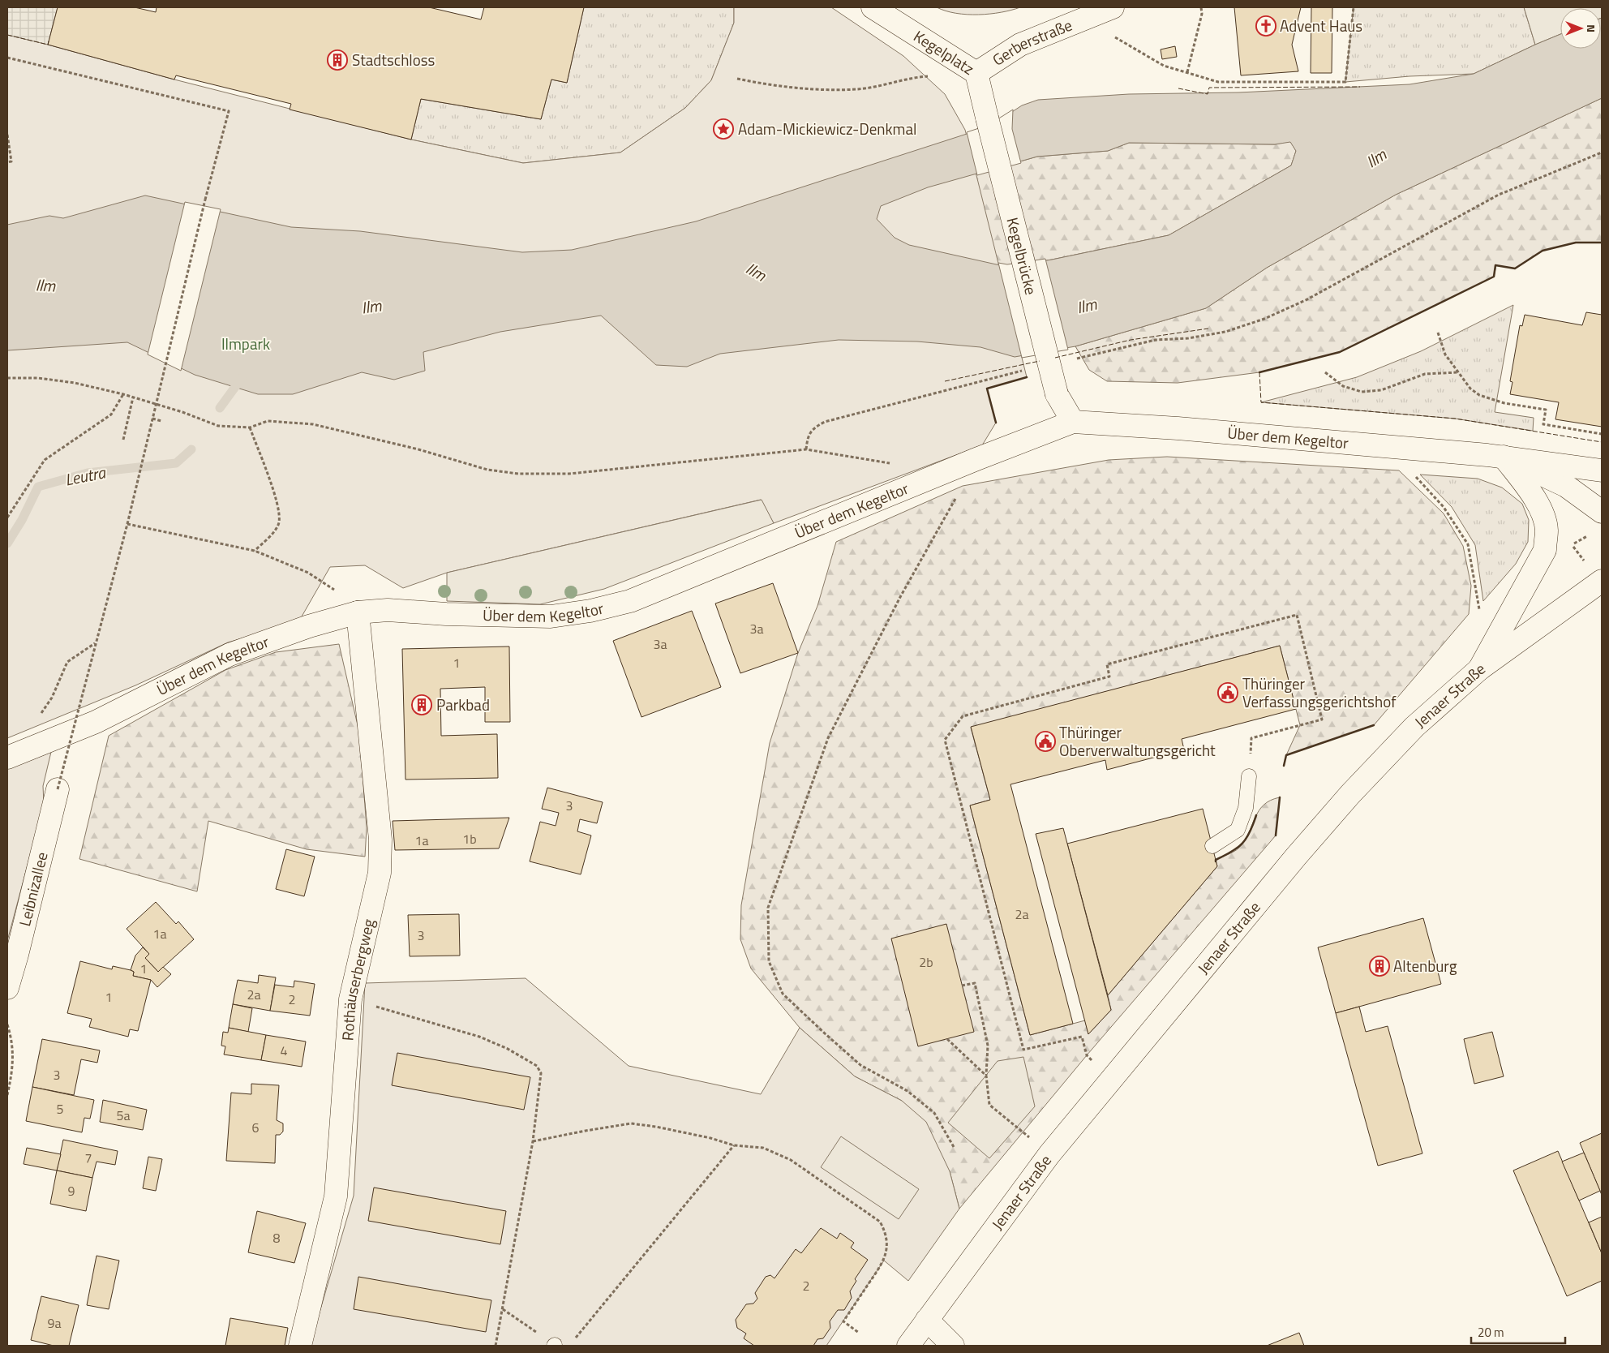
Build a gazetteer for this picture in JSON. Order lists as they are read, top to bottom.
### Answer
{
  "streets": {
    "street": [
      "Gerberstraße",
      "Kegelplatz",
      "Kegelbrücke",
      "Über dem Kegeltor",
      "Jenaer Straße",
      "Leibnizallee",
      "Rothäuserbergweg"
    ]
  },
  "crossings": [
    ["Gerberstraße", "Kegelplatz"],
    ["Kegelplatz", "Kegelbrücke"],
    ["Kegelbrücke", "Über dem Kegeltor"],
    ["Über dem Kegeltor", "Rothäuserbergweg"]
  ],
  "water": ["Ilm", "Leutra"],
  "parks": ["Ilmpark"],
  "places": {
    "church": ["Advent Haus"],
    "building": ["Stadtschloss", "Parkbad", "Altenburg"],
    "place": ["Adam-Mickiewicz-Denkmal"],
    "public building": ["Thüringer Verfassungsgerichtshof", "Thüringer Oberverwaltungsgericht"]
  },
  "house_numbers": [
    "3a",
    "3a",
    "1",
    "3",
    "1b",
    "1a",
    "2a",
    "1a",
    "3",
    "2b",
    "1",
    "2a",
    "1",
    "2",
    "4",
    "3",
    "5",
    "5a",
    "6",
    "7",
    "9",
    "8",
    "2",
    "9a"
  ],
  "scale_bar": "20 m",
  "north": "right"
}
